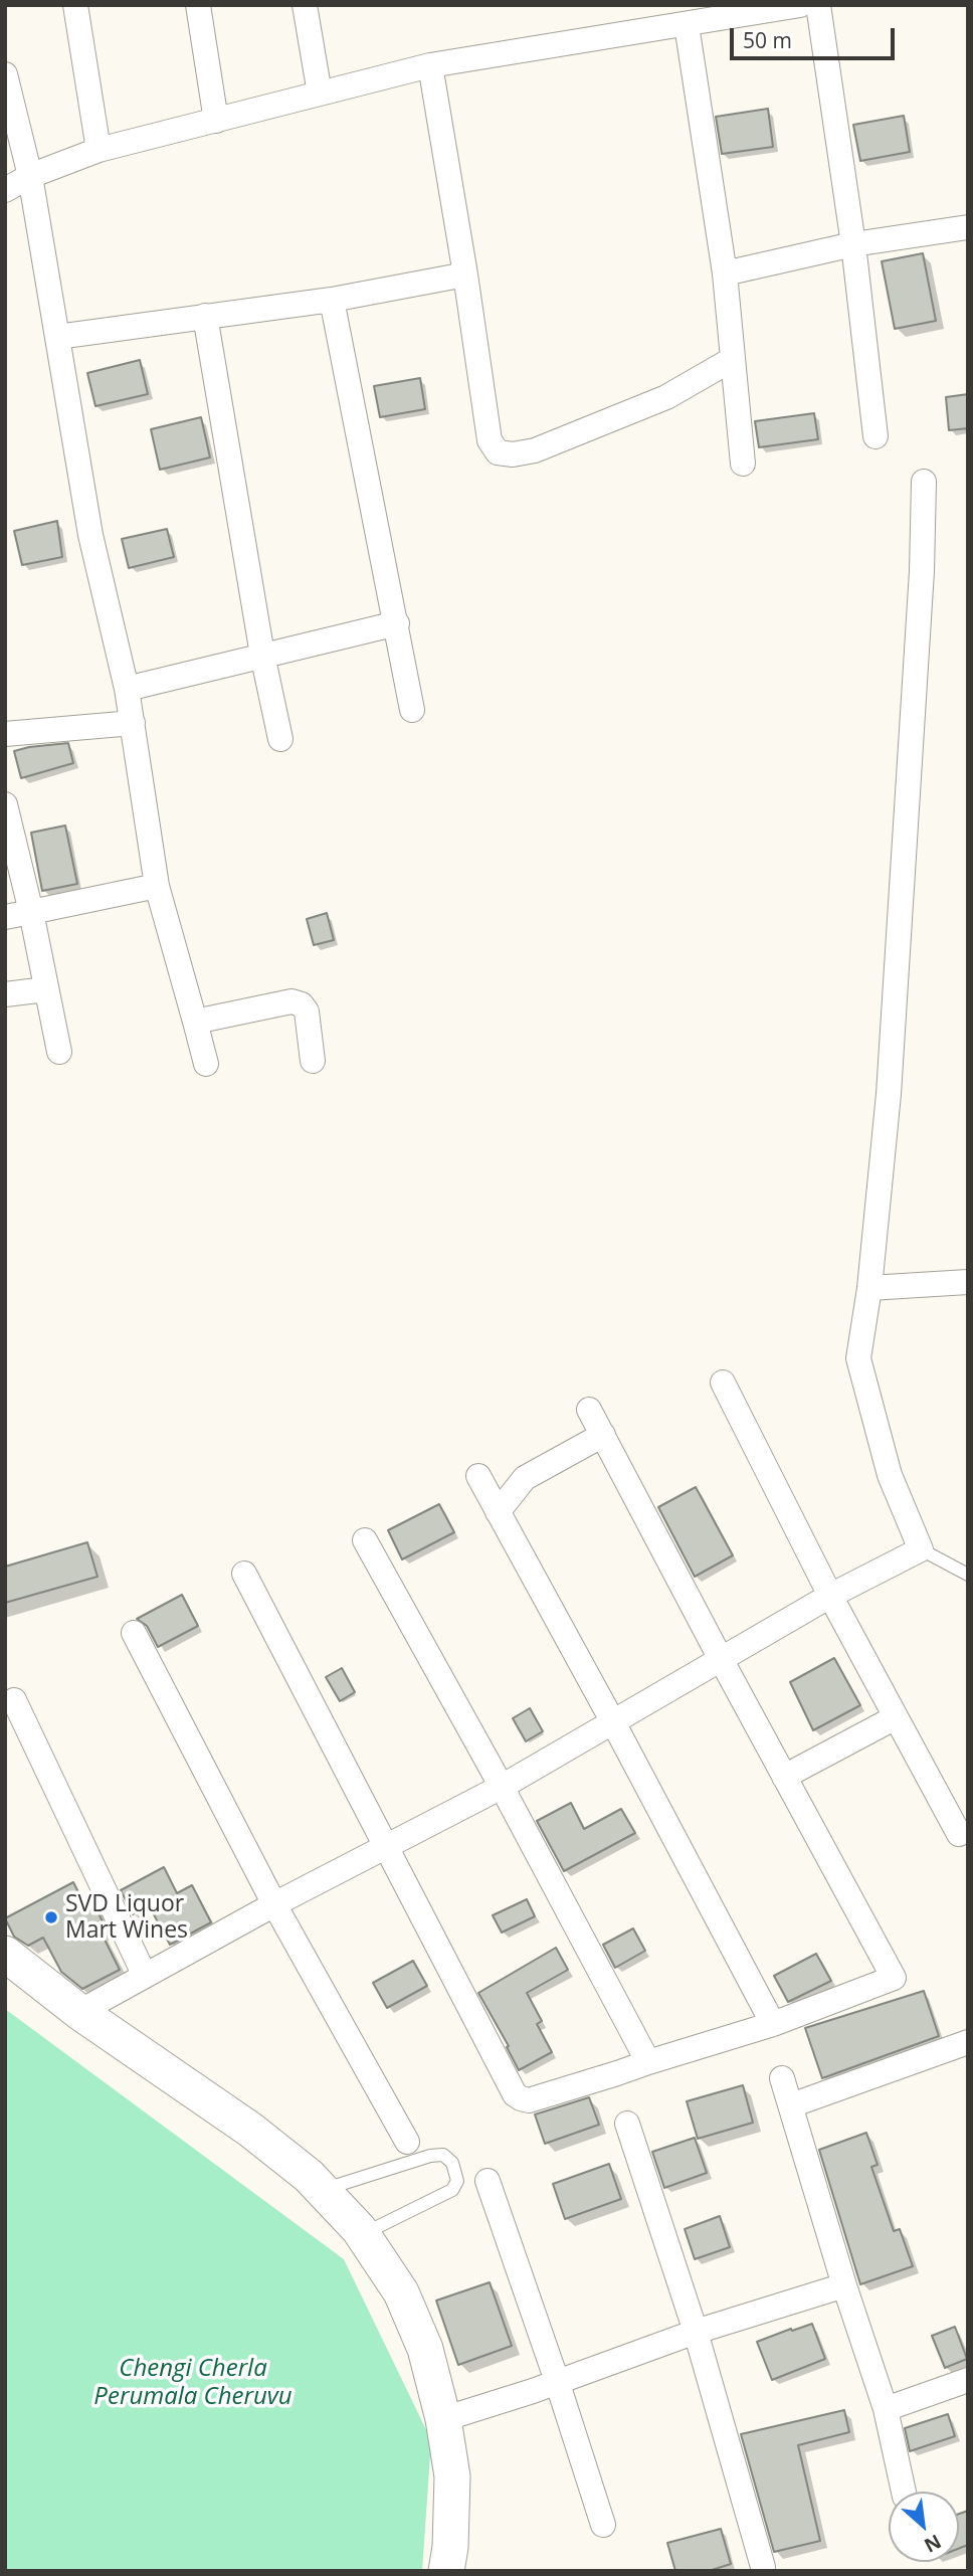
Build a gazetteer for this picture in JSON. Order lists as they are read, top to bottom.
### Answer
{
  "water": ["Chengi Cherla Perumala Cheruvu"],
  "places": ["SVD Liquor Mart Wines"],
  "scale_bar": "50 m",
  "north": "bottom right"
}
